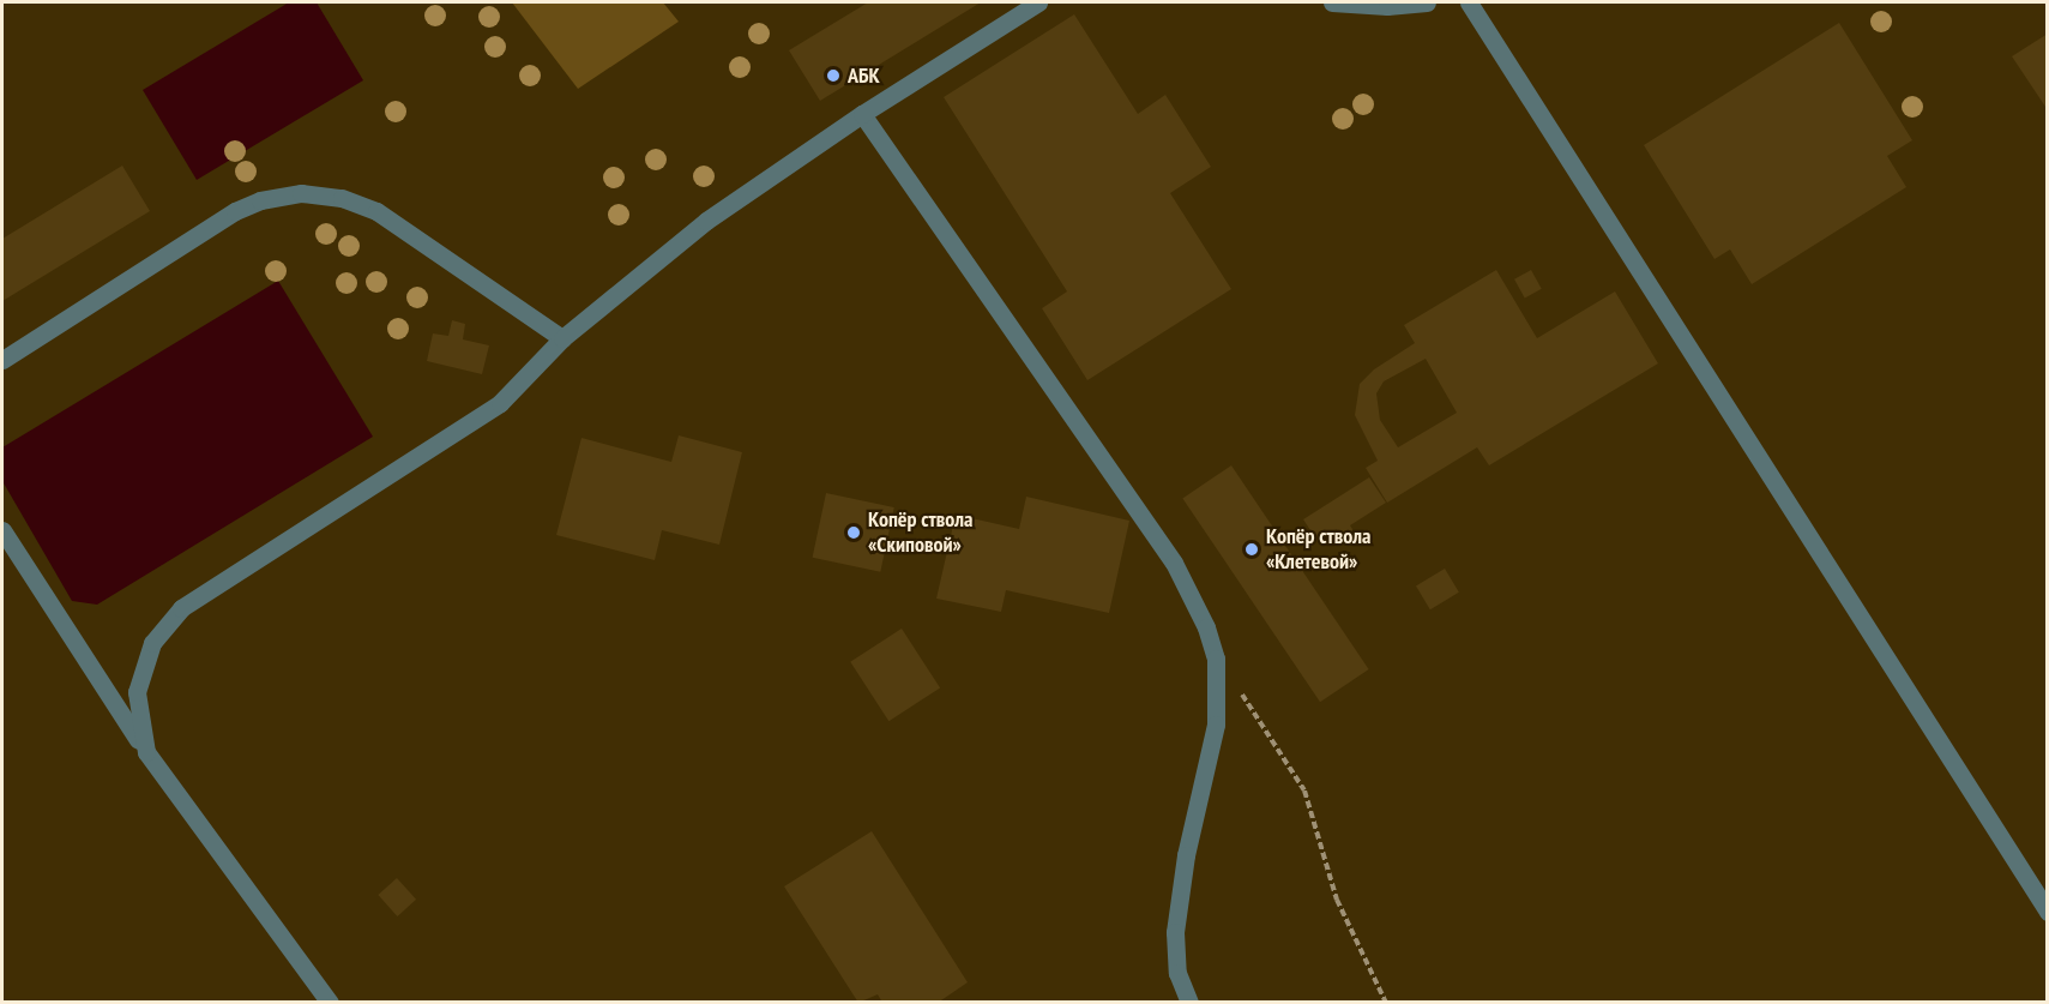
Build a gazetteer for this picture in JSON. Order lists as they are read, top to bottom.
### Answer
{
  "places": ["АБК", "Копёр ствола «Скиповой»", "Копёр ствола «Клетевой»"]
}
